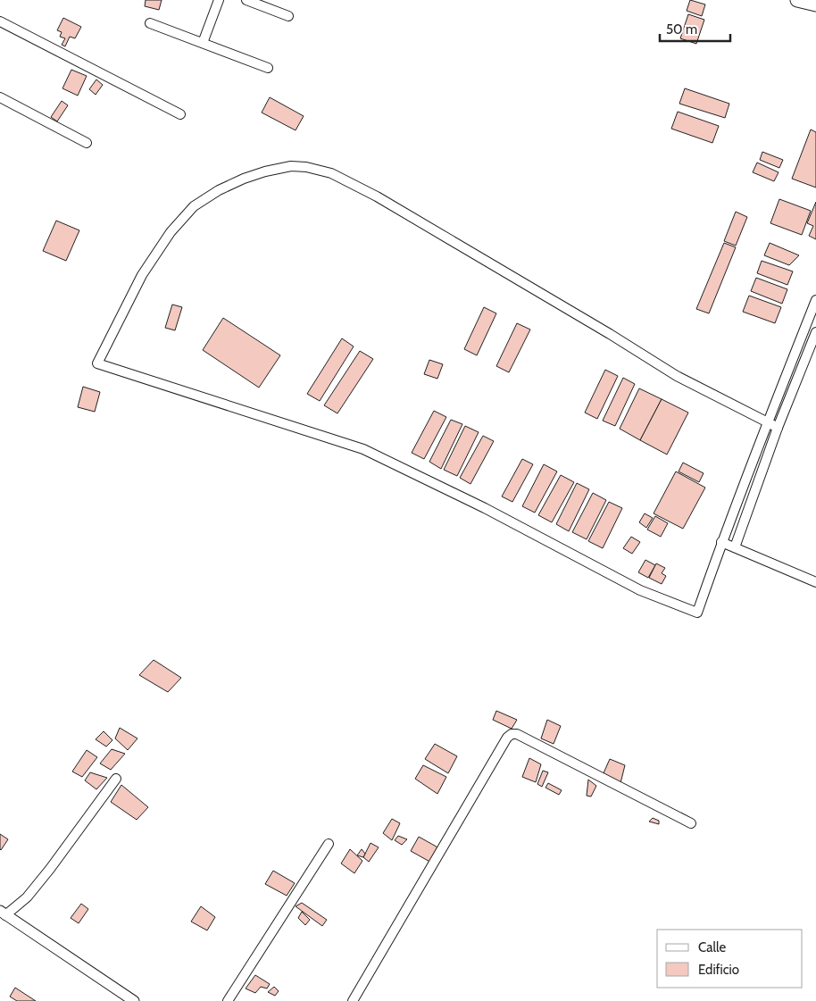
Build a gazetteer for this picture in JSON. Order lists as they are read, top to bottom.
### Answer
{
  "legend": ["Calle", "Edificio"],
  "scale_bar": "50 m"
}
